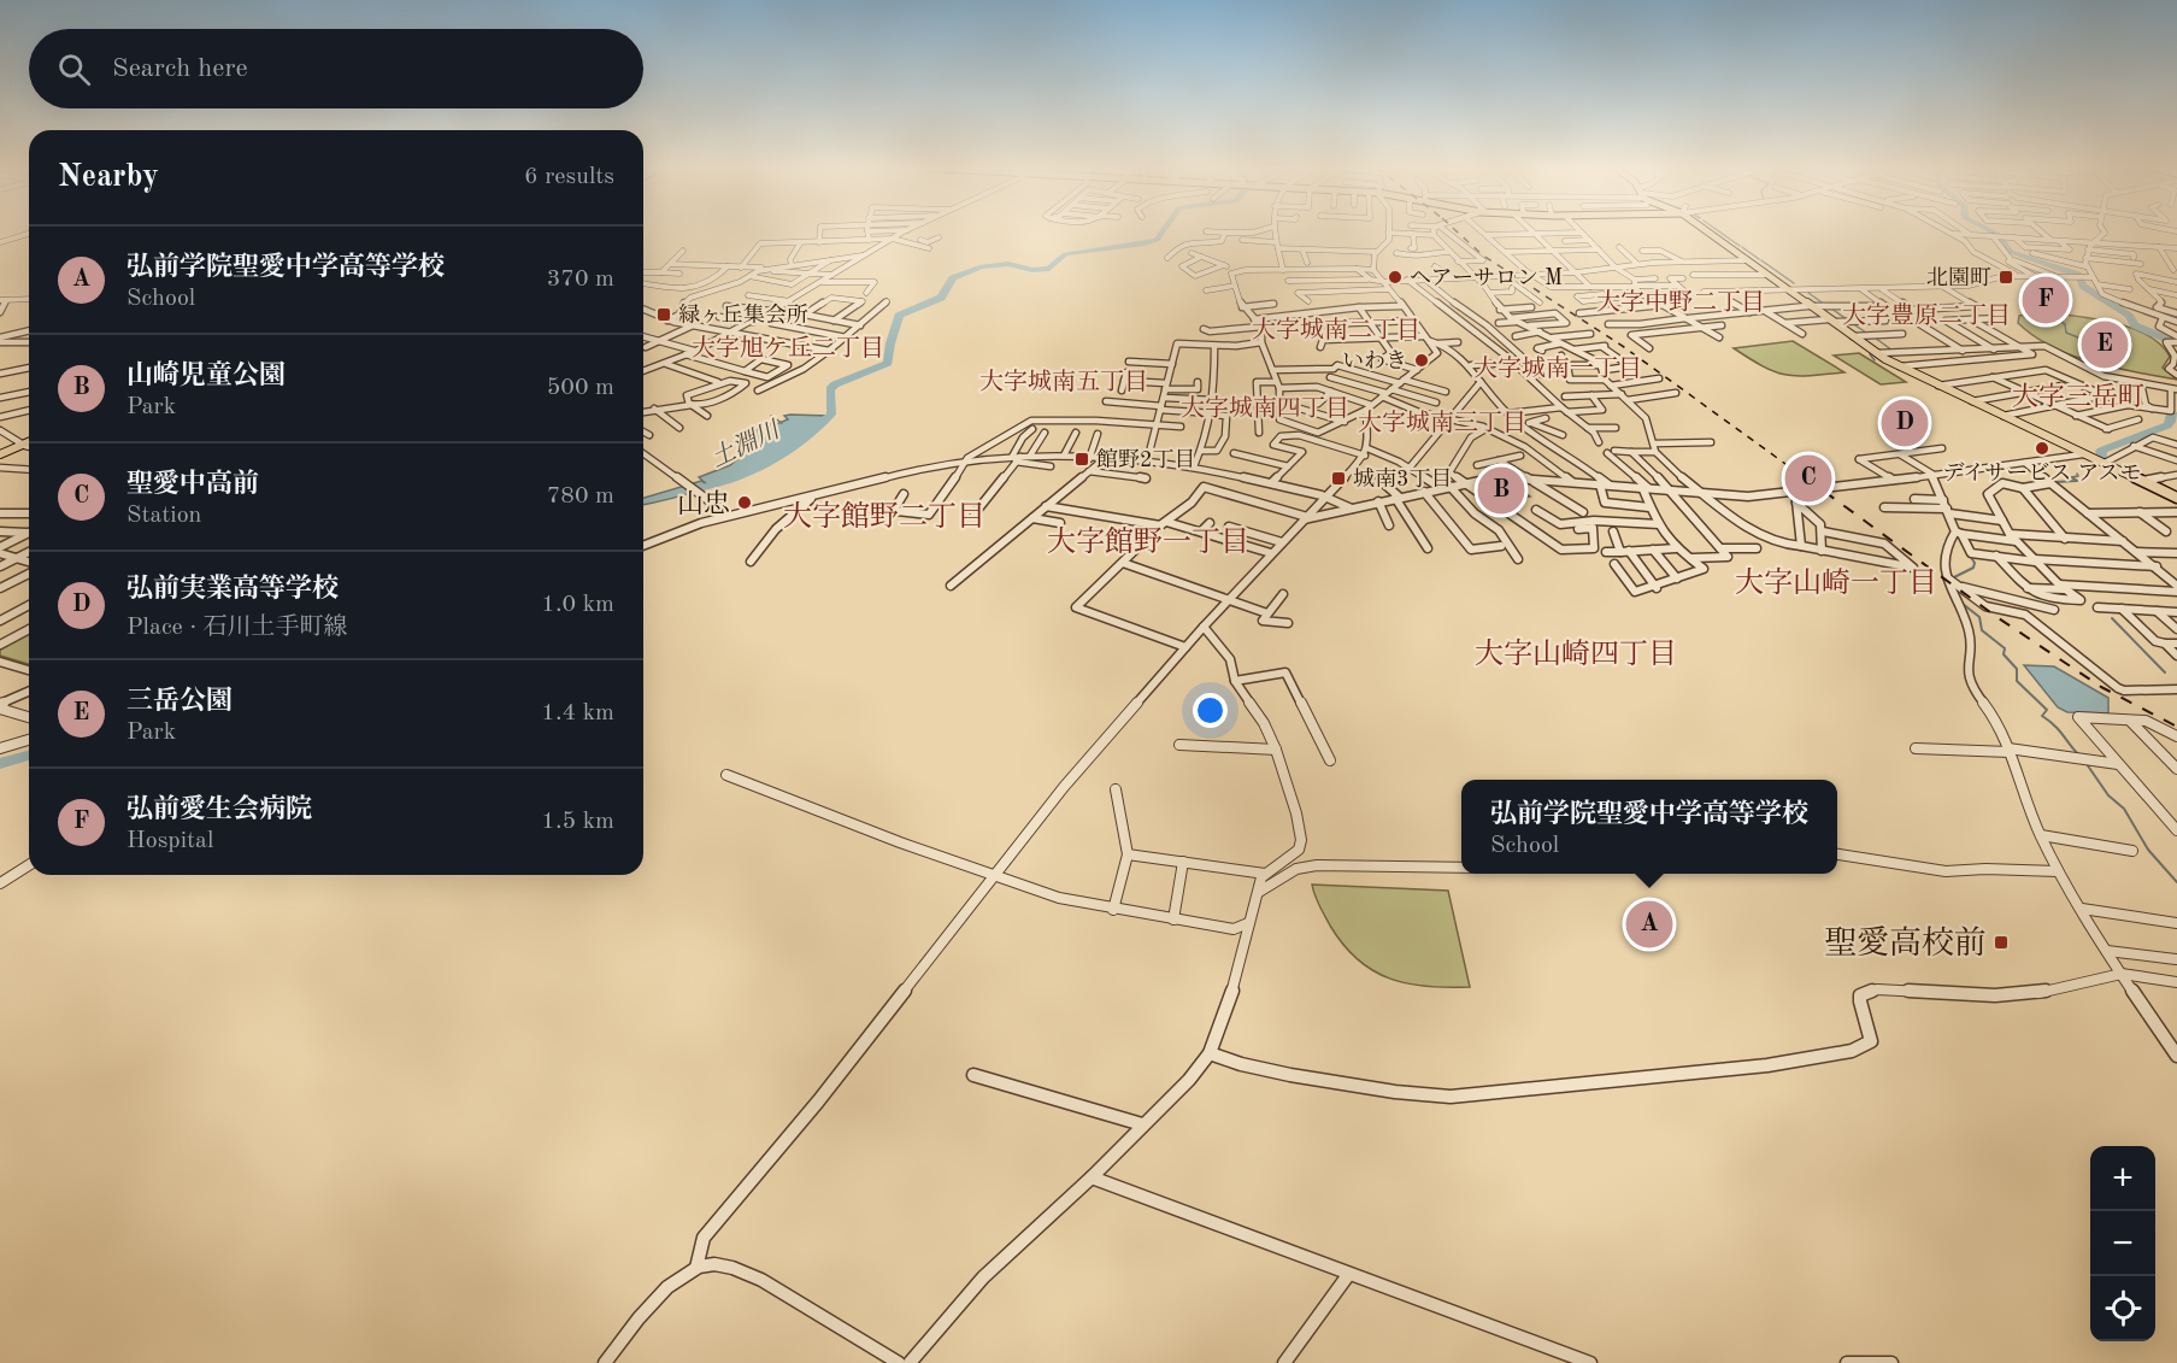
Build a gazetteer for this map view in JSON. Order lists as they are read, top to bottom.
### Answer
{
  "districts": [
    "大字中野二丁目",
    "大字豊原二丁目",
    "大字城南二丁目",
    "大字旭ケ丘二丁目",
    "大字城南一丁目",
    "大字城南五丁目",
    "大字三岳町",
    "大字城南四丁目",
    "大字城南三丁目",
    "大字館野二丁目",
    "大字館野一丁目",
    "大字山崎一丁目",
    "大字山崎四丁目"
  ],
  "water": ["土淵川"],
  "places": {
    "other": [
      "ヘアーサロン M",
      "いわき",
      "デイサービス アスモ",
      "山忠"
    ],
    "transit": [
      "北園町",
      "緑ヶ丘集会所",
      "館野2丁目",
      "城南3丁目",
      "聖愛高校前"
    ]
  },
  "page": {
    "search": "Search here",
    "heading": ["Nearby", "6 results"],
    "list": [
      {
        "mark": "A",
        "name": "弘前学院聖愛中学高等学校",
        "note": "School",
        "value": "370 m"
      },
      {
        "mark": "B",
        "name": "山崎児童公園",
        "note": "Park",
        "value": "500 m"
      },
      {
        "mark": "C",
        "name": "聖愛中高前",
        "note": "Station",
        "value": "780 m"
      },
      {
        "mark": "D",
        "name": "弘前実業高等学校",
        "note": "Place · 石川土手町線",
        "value": "1.0 km"
      },
      {
        "mark": "E",
        "name": "三岳公園",
        "note": "Park",
        "value": "1.4 km"
      },
      {
        "mark": "F",
        "name": "弘前愛生会病院",
        "note": "Hospital",
        "value": "1.5 km"
      }
    ],
    "pins": [
      "F",
      "E",
      "D",
      "C",
      "B",
      "A"
    ],
    "popup": ["弘前学院聖愛中学高等学校", "School"],
    "map_buttons": ["+", "−"]
  }
}
